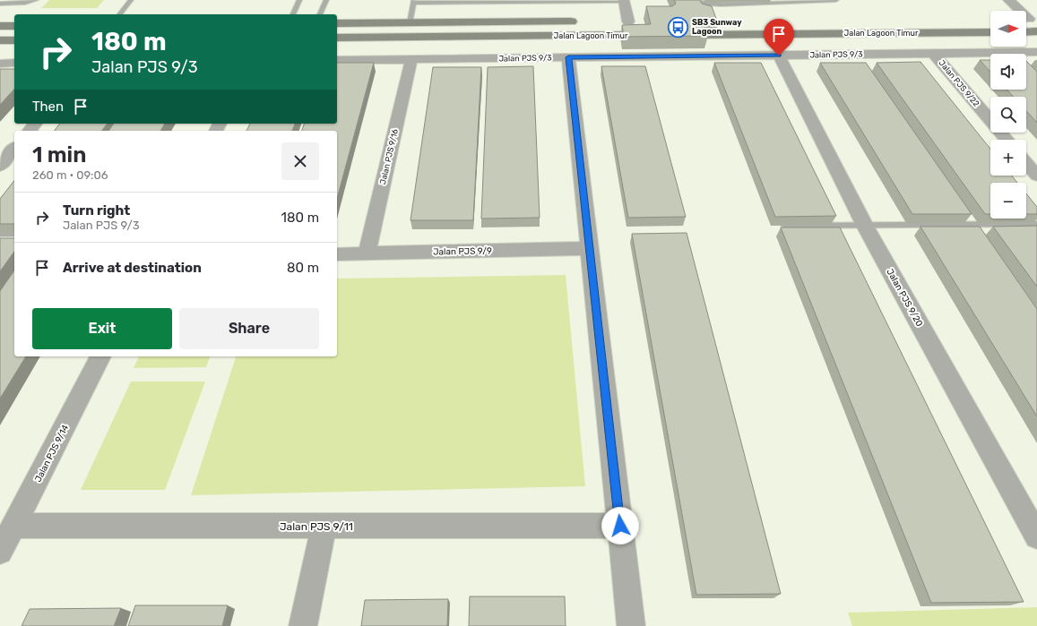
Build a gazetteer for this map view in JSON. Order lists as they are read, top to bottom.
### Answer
{
  "streets": {
    "main road": ["Jalan Lagoon Timur"],
    "street": [
      "Jalan PJS 9/3",
      "Jalan PJS 9/22",
      "Jalan PJS 9/16",
      "Jalan PJS 9/9",
      "Jalan PJS 9/20",
      "Jalan PJS 9/14",
      "Jalan PJS 9/11"
    ]
  },
  "crossings": [
    ["Jalan PJS 9/3", "Jalan PJS 9/22"],
    ["Jalan PJS 9/3", "Jalan PJS 9/16"],
    ["Jalan PJS 9/3", "Jalan PJS 9/20"],
    ["Jalan PJS 9/16", "Jalan PJS 9/9"],
    ["Jalan PJS 9/14", "Jalan PJS 9/11"]
  ],
  "places": {
    "bus stop": ["SB3 Sunway Lagoon"]
  },
  "north": "right",
  "page": {
    "map_buttons": ["+", "−"],
    "turn": ["180 m", "Jalan PJS 9/3"],
    "then": "Then",
    "heading": ["1 min", "260 m · 09:06"],
    "list": [
      {
        "name": "Turn right",
        "note": "Jalan PJS 9/3",
        "value": "180 m"
      },
      {
        "name": "Arrive at destination",
        "value": "80 m"
      }
    ],
    "buttons": ["Exit", "Share"]
  }
}
